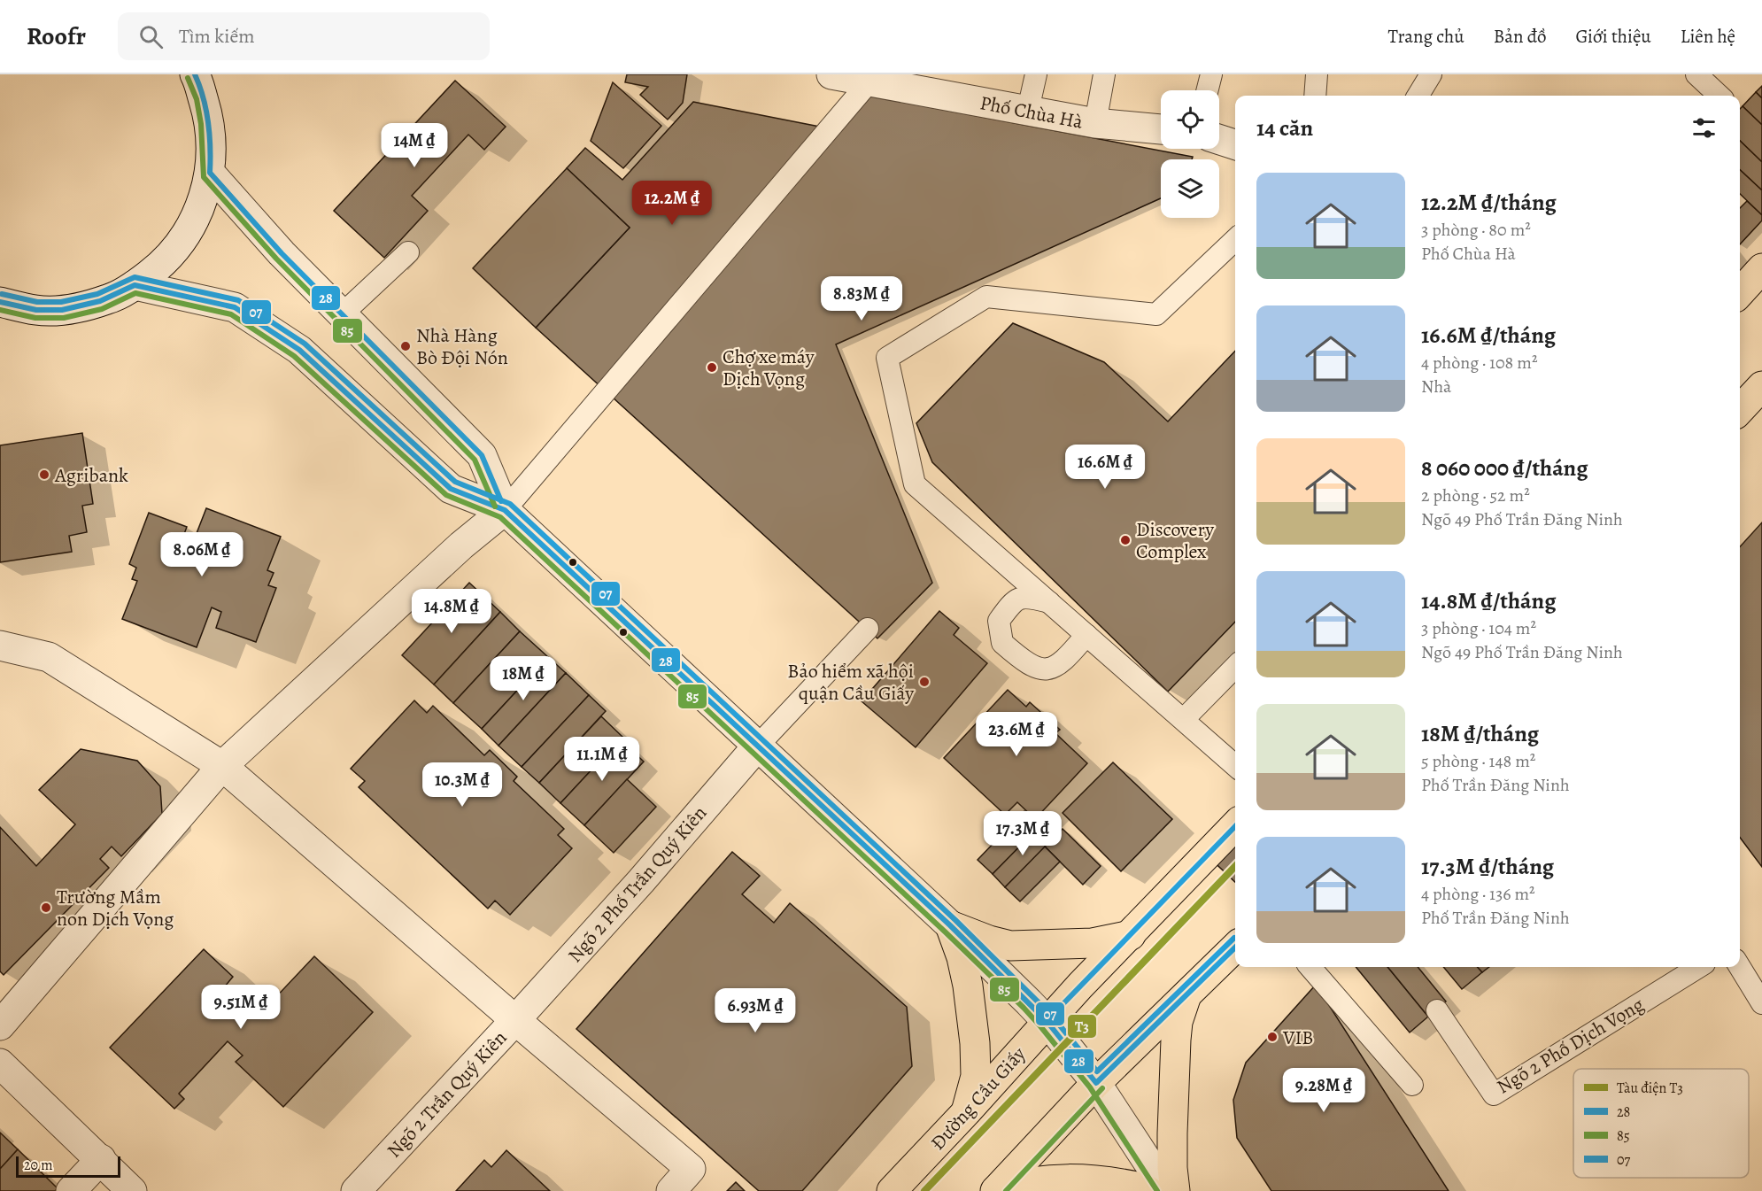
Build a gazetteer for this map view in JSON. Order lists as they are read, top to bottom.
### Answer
{
  "streets": {
    "main road": ["Đường Cầu Giấy"],
    "street": ["Phố Chùa Hà", "Ngõ 2 Phố Trần Quý Kiên", "Ngõ 2 Trần Quý Kiên"],
    "lane": ["Ngõ 2 Phố Dịch Vọng"]
  },
  "crossings": [
    ["Ngõ 2 Phố Trần Quý Kiên", "Ngõ 2 Trần Quý Kiên"]
  ],
  "places": [
    "Nhà Hàng Bò Đội Nón",
    "Chợ xe máy Dịch Vọng",
    "Agribank",
    "Discovery Complex",
    "Bảo hiểm xã hội quận Cầu Giấy",
    "Trường Mầm non Dịch Vọng",
    "VIB"
  ],
  "lines": [
    "transit line 28",
    "transit line 85",
    "transit line 07",
    "metro line T3"
  ],
  "legend": [
    "Tàu điện T3",
    "28",
    "85",
    "07"
  ],
  "scale_bar": "20 m",
  "page": {
    "header": "Roofr",
    "search": "Tìm kiếm",
    "nav": [
      "Trang chủ",
      "Bản đồ",
      "Giới thiệu",
      "Liên hệ"
    ],
    "heading": "14 căn",
    "price": [
      "14M ₫",
      "12.2M ₫",
      "8.83M ₫",
      "16.6M ₫",
      "8.06M ₫",
      "14.8M ₫",
      "18M ₫",
      "23.6M ₫",
      "11.1M ₫",
      "10.3M ₫",
      "17.3M ₫",
      "9.51M ₫",
      "6.93M ₫",
      "9.28M ₫"
    ],
    "list": [
      {
        "name": "12.2M ₫/tháng",
        "note": "3 phòng · 80 m² · Phố Chùa Hà"
      },
      {
        "name": "16.6M ₫/tháng",
        "note": "4 phòng · 108 m² · Nhà"
      },
      {
        "name": "8 060 000 ₫/tháng",
        "note": "2 phòng · 52 m² · Ngõ 49 Phố Trần Đăng Ninh"
      },
      {
        "name": "14.8M ₫/tháng",
        "note": "3 phòng · 104 m² · Ngõ 49 Phố Trần Đăng Ninh"
      },
      {
        "name": "18M ₫/tháng",
        "note": "5 phòng · 148 m² · Phố Trần Đăng Ninh"
      },
      {
        "name": "17.3M ₫/tháng",
        "note": "4 phòng · 136 m² · Phố Trần Đăng Ninh"
      }
    ],
    "scale": "20 m"
  }
}
